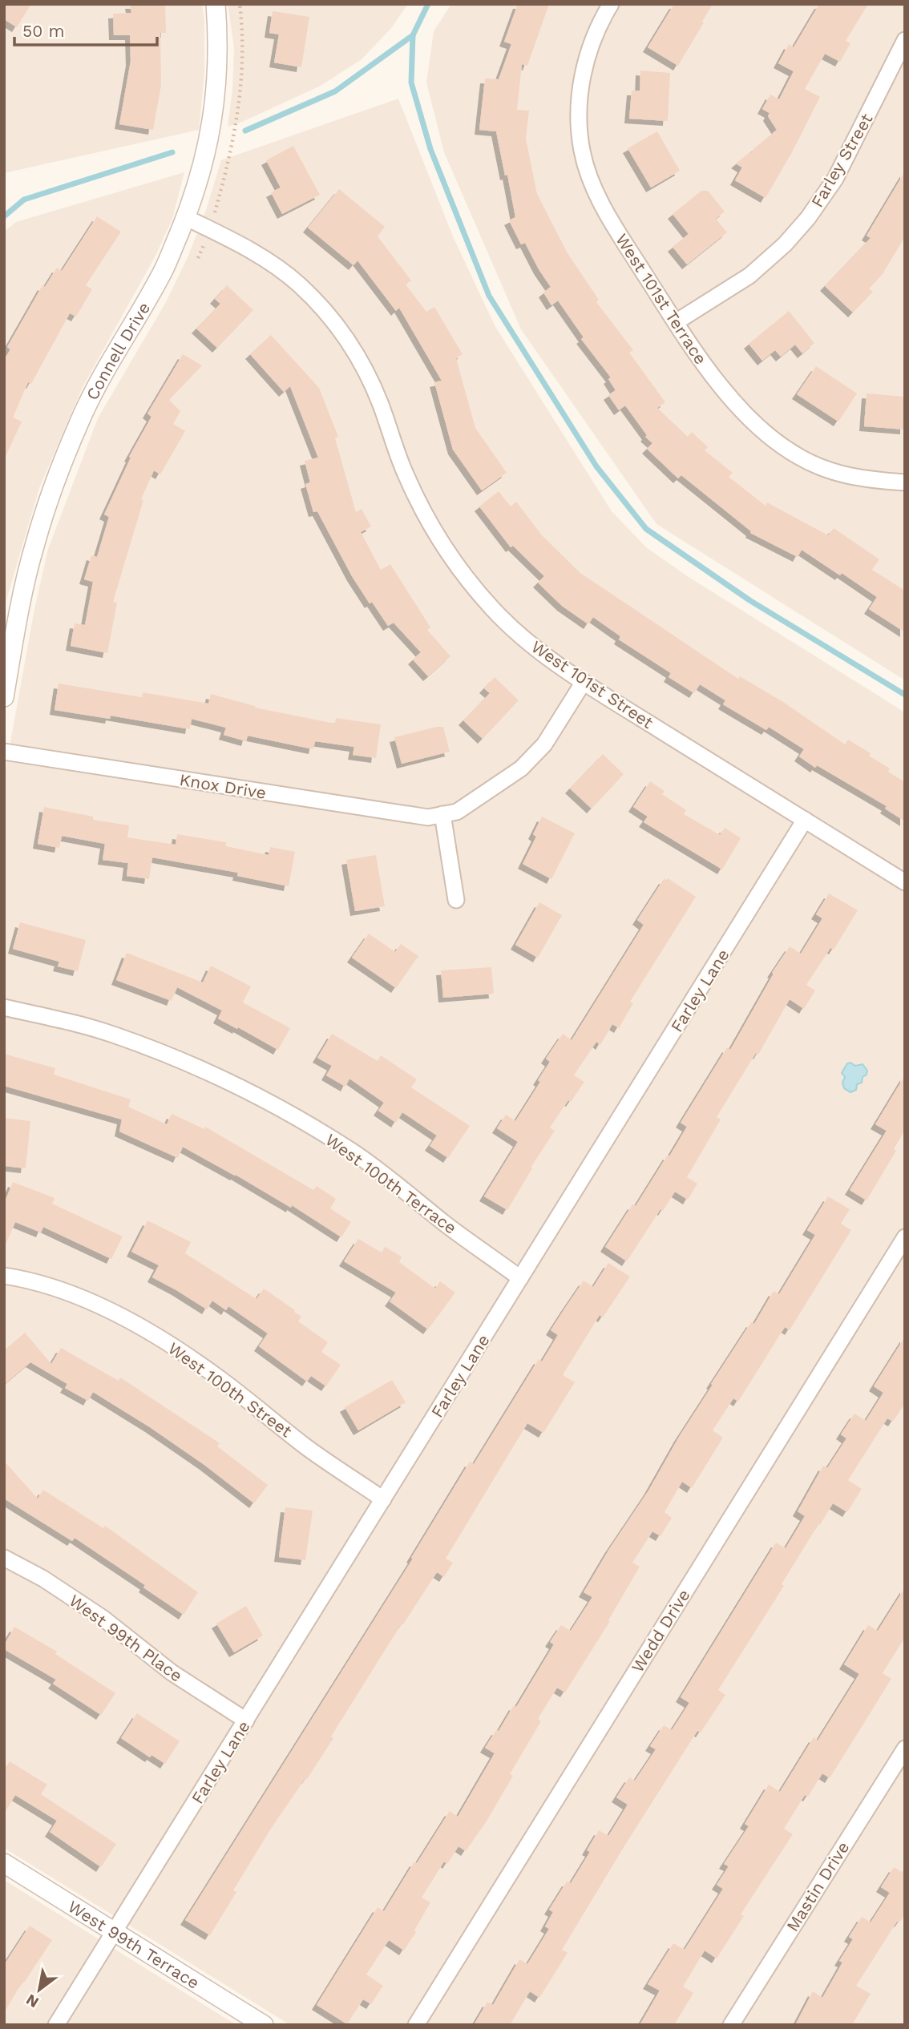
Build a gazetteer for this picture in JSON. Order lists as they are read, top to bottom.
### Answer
{
  "streets": {
    "street": [
      "Farley Street",
      "West 101st Terrace",
      "Connell Drive",
      "West 101st Street",
      "Knox Drive",
      "Farley Lane",
      "West 100th Terrace",
      "West 100th Street",
      "Wedd Drive",
      "West 99th Place",
      "Mastin Drive",
      "West 99th Terrace"
    ]
  },
  "crossings": [
    ["Farley Street", "West 101st Terrace"],
    ["Connell Drive", "West 101st Street"],
    ["West 101st Street", "Knox Drive"],
    ["West 101st Street", "Farley Lane"],
    ["Farley Lane", "West 100th Terrace"],
    ["Farley Lane", "West 100th Street"],
    ["Farley Lane", "West 99th Place"],
    ["Farley Lane", "West 99th Terrace"]
  ],
  "scale_bar": "50 m",
  "north": "bottom left"
}
